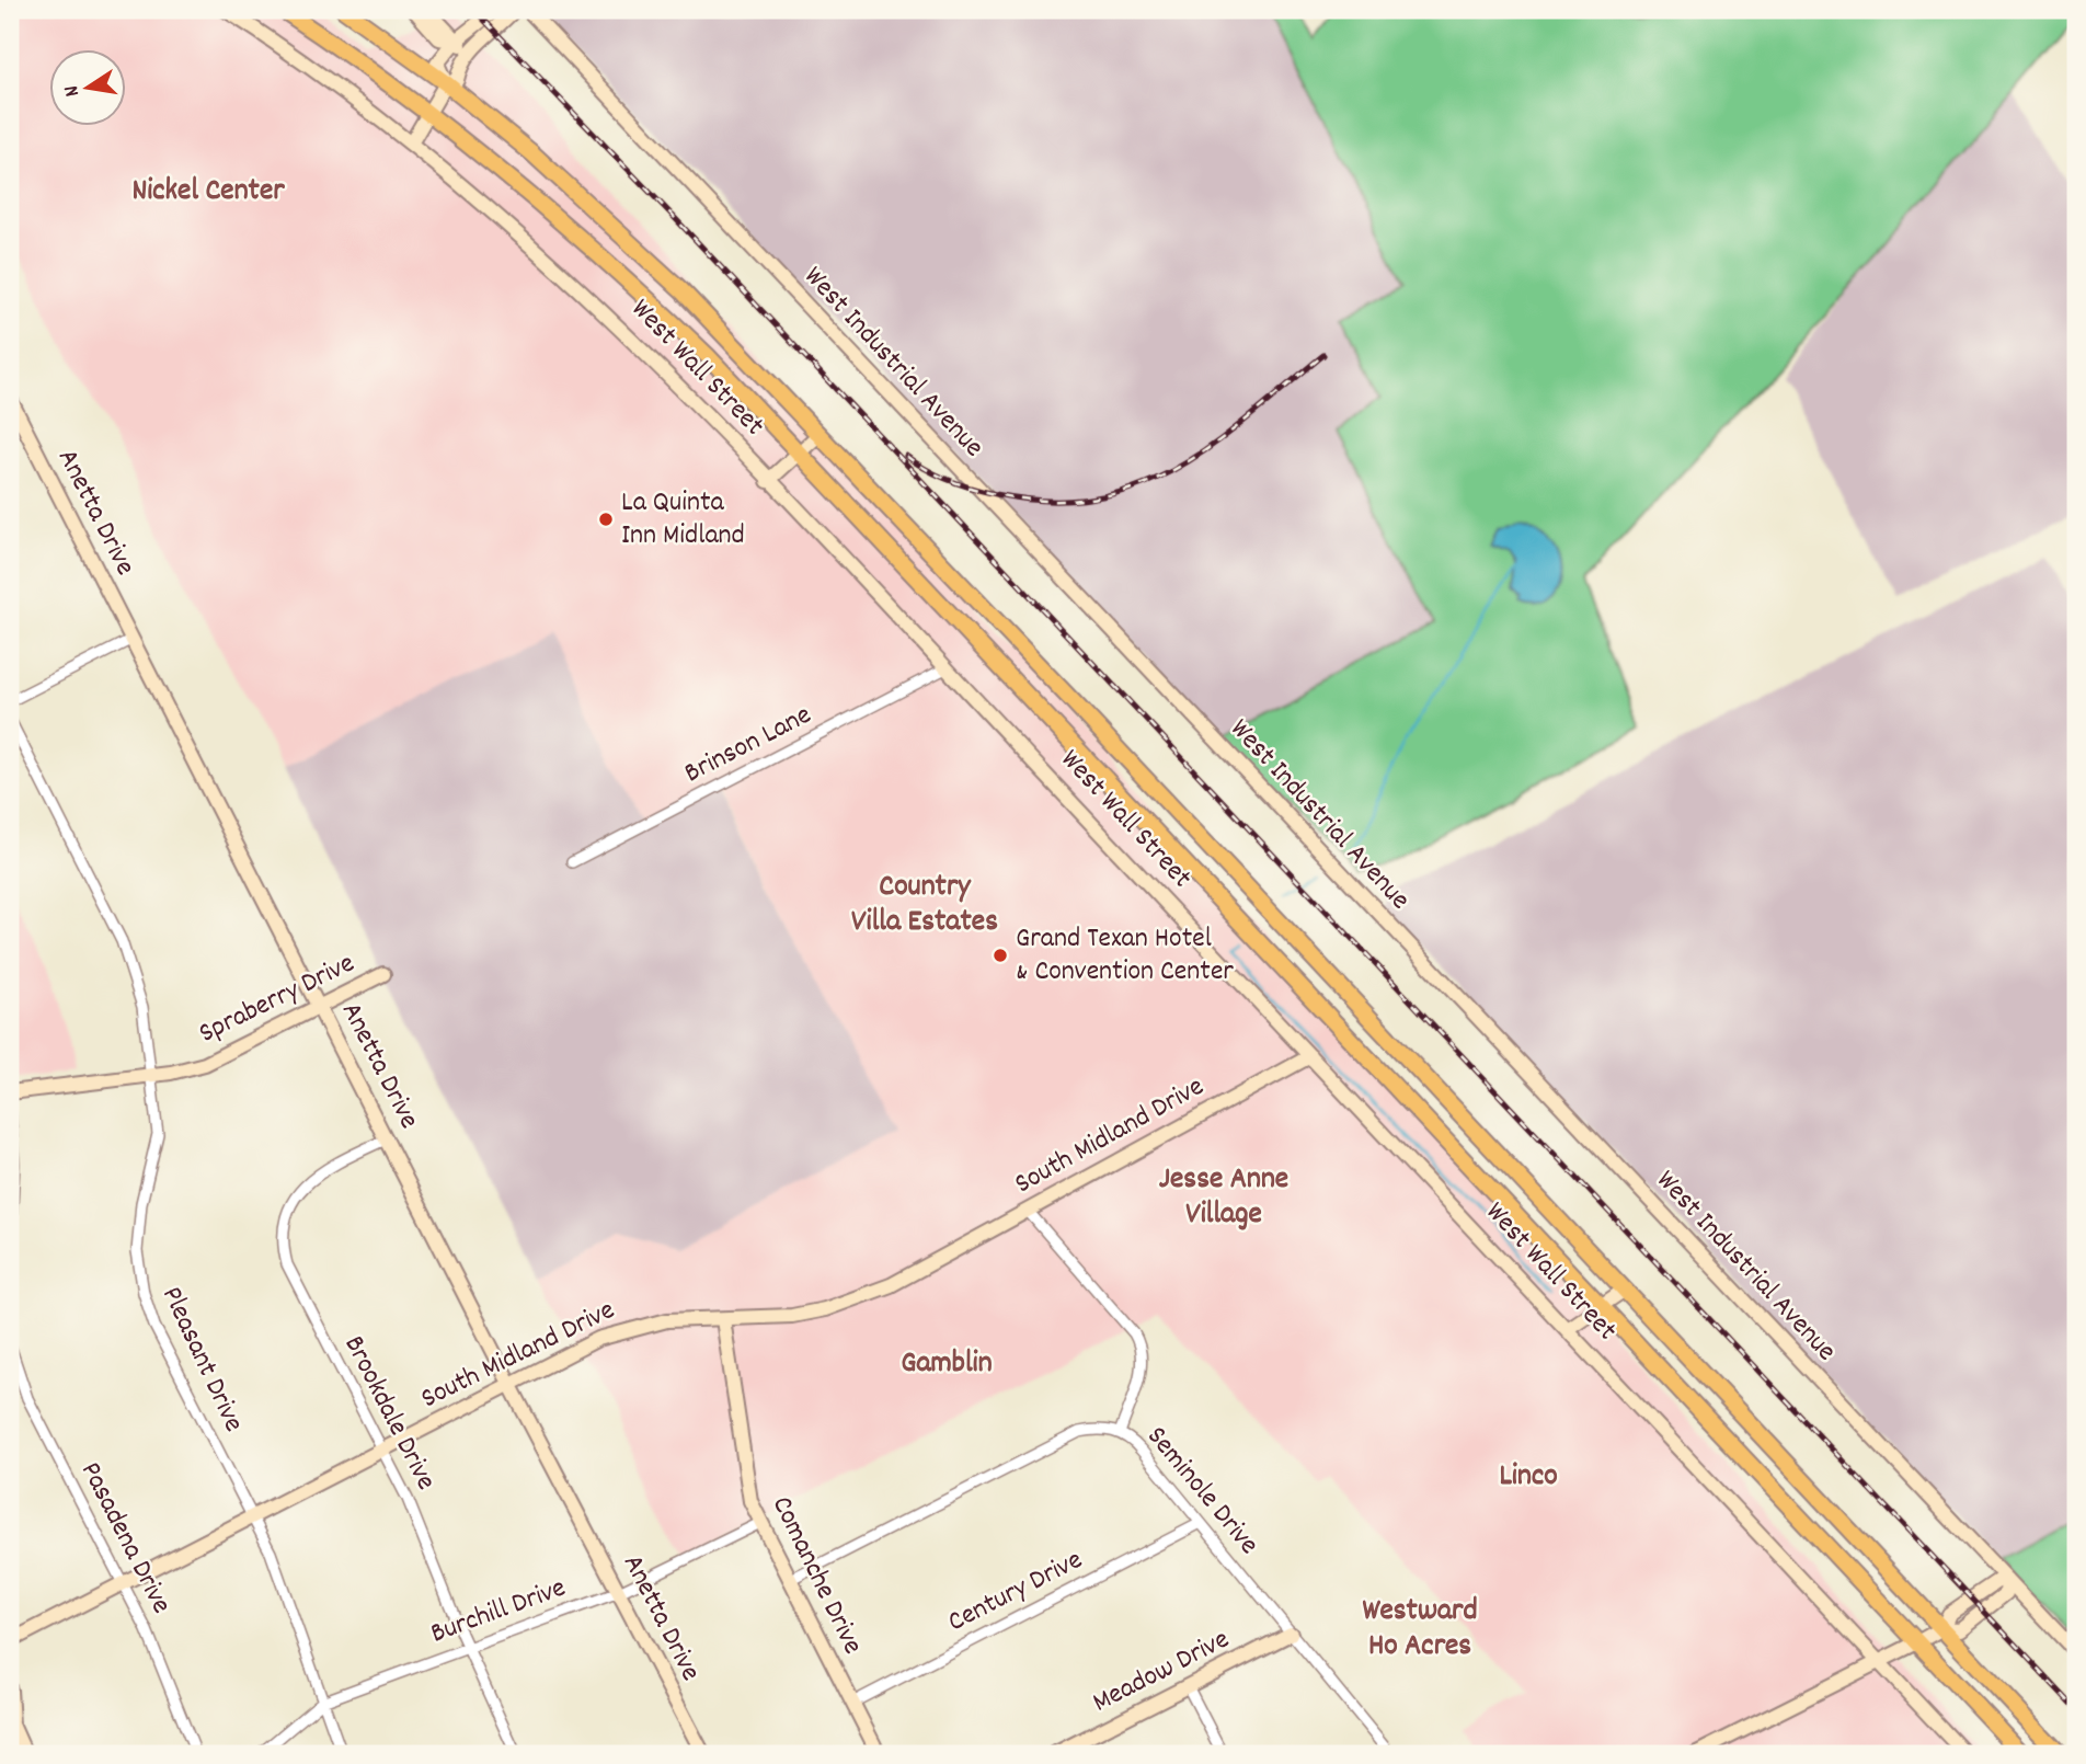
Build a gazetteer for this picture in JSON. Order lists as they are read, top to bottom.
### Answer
{
  "streets": {
    "main road": ["West Wall Street"],
    "street": [
      "West Industrial Avenue",
      "Anetta Drive",
      "Brinson Lane",
      "Spraberry Drive",
      "South Midland Drive",
      "Pleasant Drive",
      "Brookdale Drive",
      "Seminole Drive",
      "Pasadena Drive",
      "Comanche Drive",
      "Century Drive",
      "Burchill Drive",
      "Meadow Drive"
    ]
  },
  "crossings": [
    ["West Wall Street", "Brinson Lane"],
    ["West Wall Street", "South Midland Drive"],
    ["Anetta Drive", "Spraberry Drive"],
    ["Anetta Drive", "South Midland Drive"],
    ["Anetta Drive", "Brookdale Drive"],
    ["Anetta Drive", "Burchill Drive"],
    ["Spraberry Drive", "Pleasant Drive"],
    ["South Midland Drive", "Pleasant Drive"],
    ["South Midland Drive", "Brookdale Drive"],
    ["South Midland Drive", "Seminole Drive"],
    ["South Midland Drive", "Pasadena Drive"],
    ["South Midland Drive", "Comanche Drive"],
    ["Pleasant Drive", "Burchill Drive"],
    ["Brookdale Drive", "Burchill Drive"],
    ["Seminole Drive", "Century Drive"],
    ["Seminole Drive", "Meadow Drive"],
    ["Comanche Drive", "Century Drive"],
    ["Comanche Drive", "Burchill Drive"]
  ],
  "districts": [
    "Nickel Center",
    "Country Villa Estates",
    "Jesse Anne Village",
    "Gamblin",
    "Linco",
    "Westward Ho Acres"
  ],
  "places": ["La Quinta Inn Midland", "Grand Texan Hotel & Convention Center"],
  "north": "left"
}
